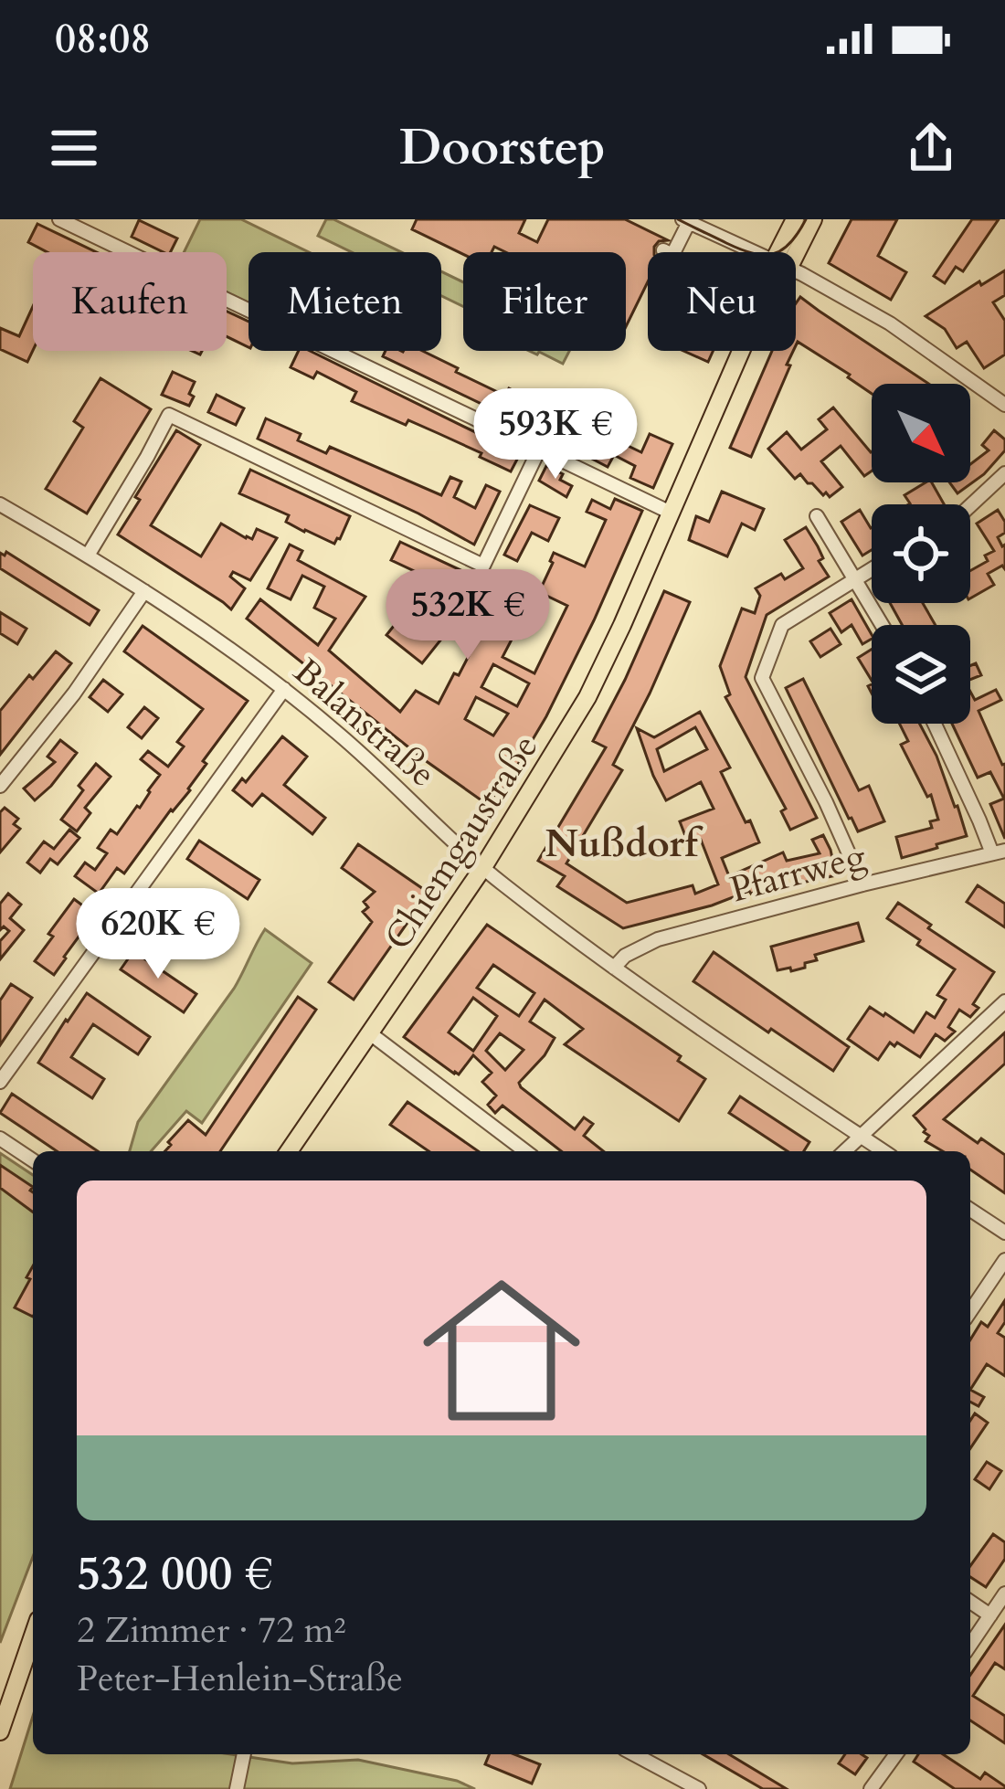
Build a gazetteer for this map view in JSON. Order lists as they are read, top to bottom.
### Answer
{
  "streets": {
    "main road": ["Chiemgaustraße"],
    "street": ["Balanstraße", "Pfarrweg"]
  },
  "crossings": [
    ["Balanstraße", "Chiemgaustraße"],
    ["Balanstraße", "Pfarrweg"]
  ],
  "districts": ["Nußdorf"],
  "north": "bottom right",
  "page": {
    "status": "08:08",
    "header": "Doorstep",
    "chip": [
      "Kaufen",
      "Mieten",
      "Filter",
      "Neu"
    ],
    "price": ["593K €", "532K €", "620K €"],
    "list": [
      {
        "name": "532 000 €",
        "note": "2 Zimmer · 72 m² · Peter-Henlein-Straße"
      }
    ]
  }
}
